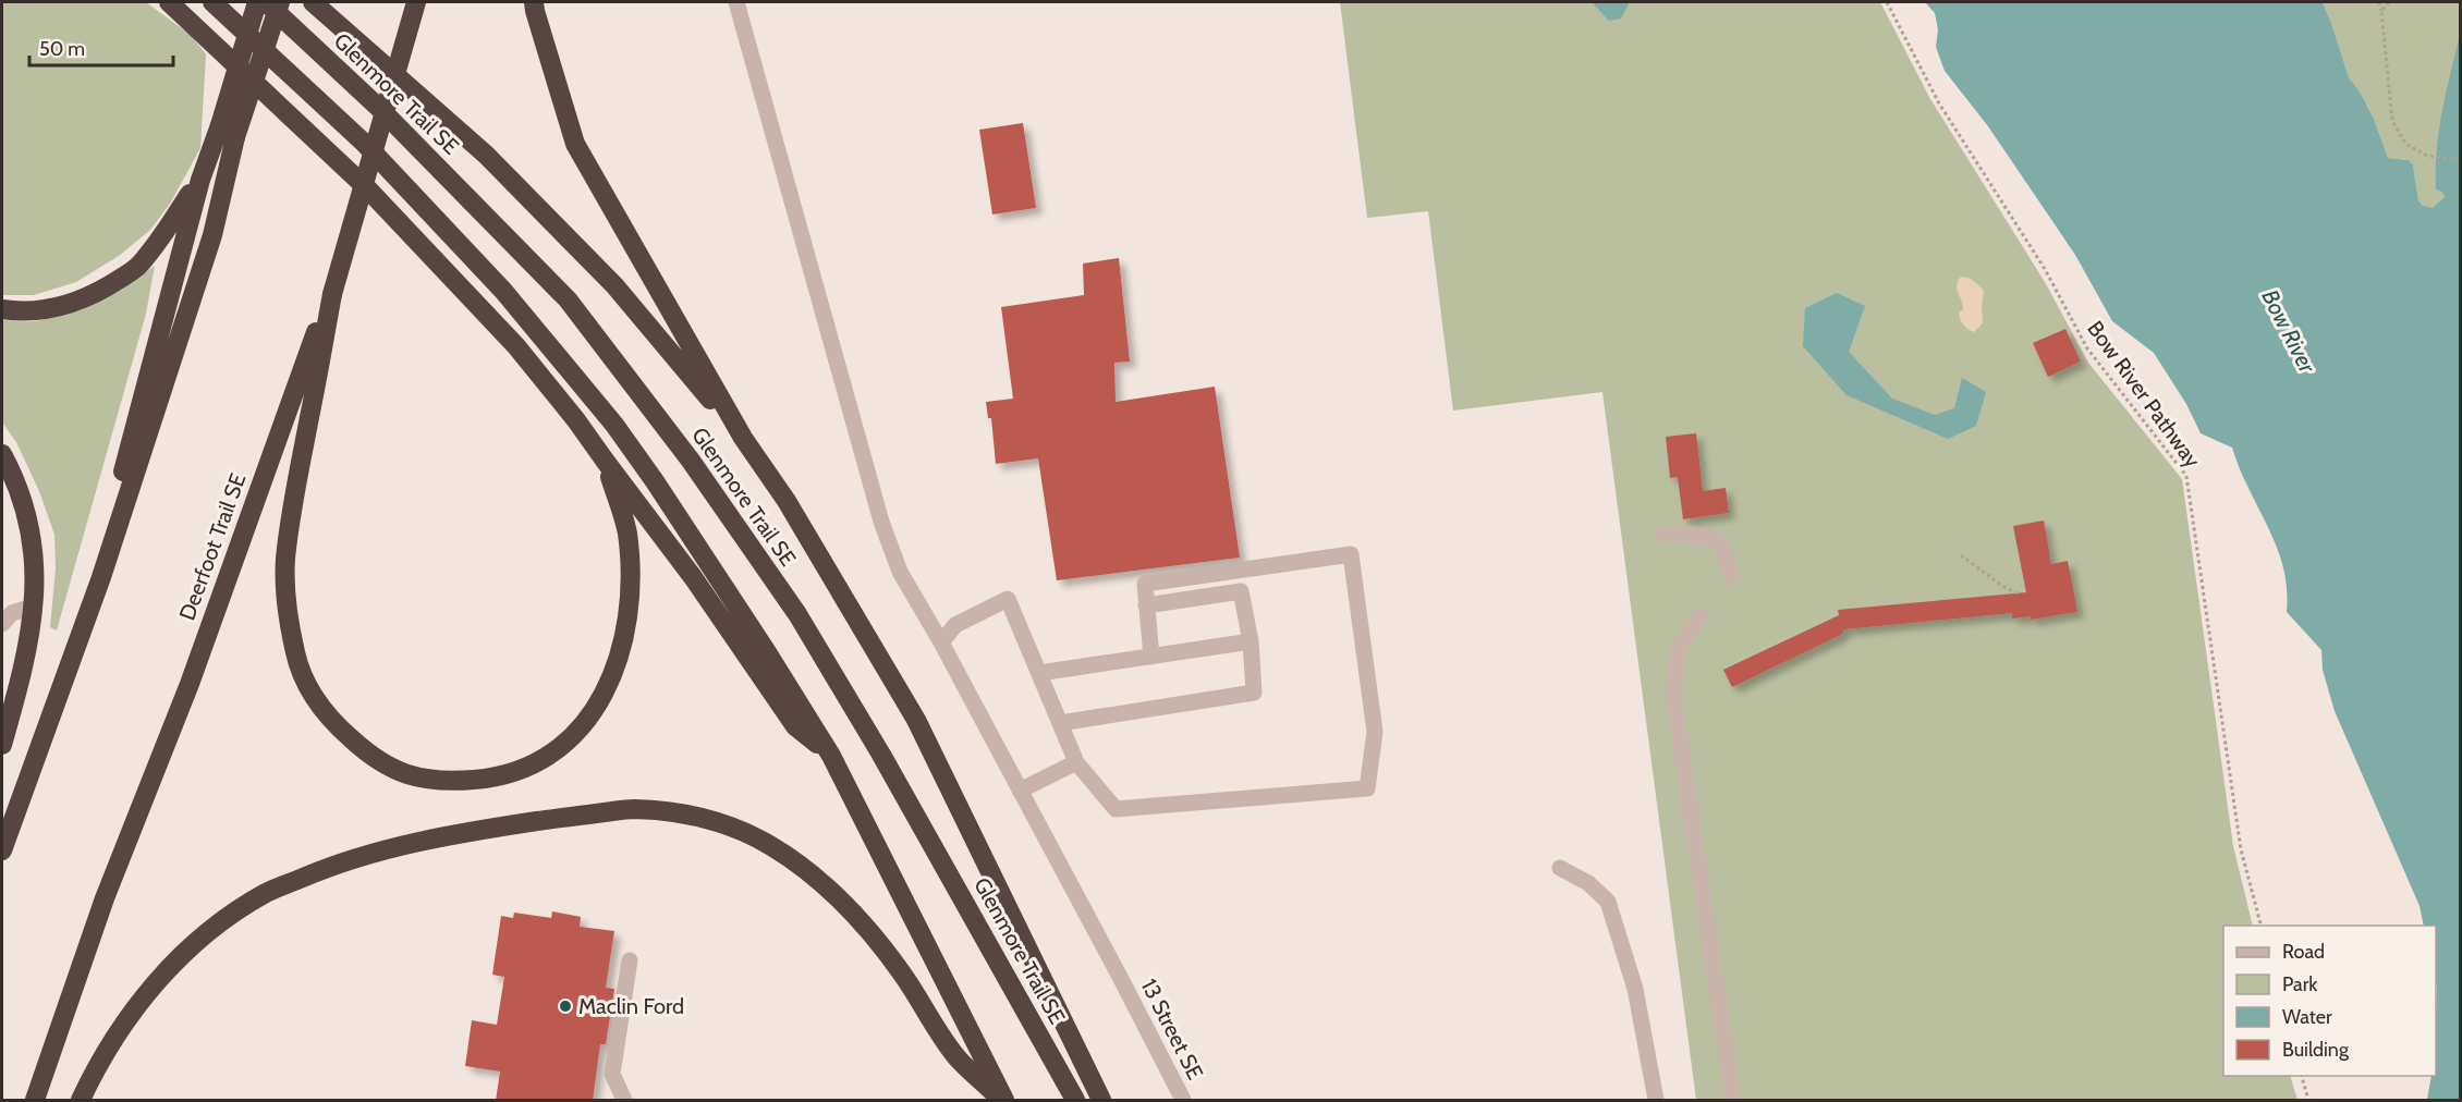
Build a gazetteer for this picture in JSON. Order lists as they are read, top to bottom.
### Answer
{
  "streets": {
    "highway": ["Glenmore Trail SE", "Deerfoot Trail SE"],
    "lane": ["13 Street SE"],
    "path": ["Bow River Pathway"]
  },
  "water": ["Bow River"],
  "places": ["Maclin Ford"],
  "legend": [
    "Road",
    "Park",
    "Water",
    "Building"
  ],
  "scale_bar": "50 m"
}
